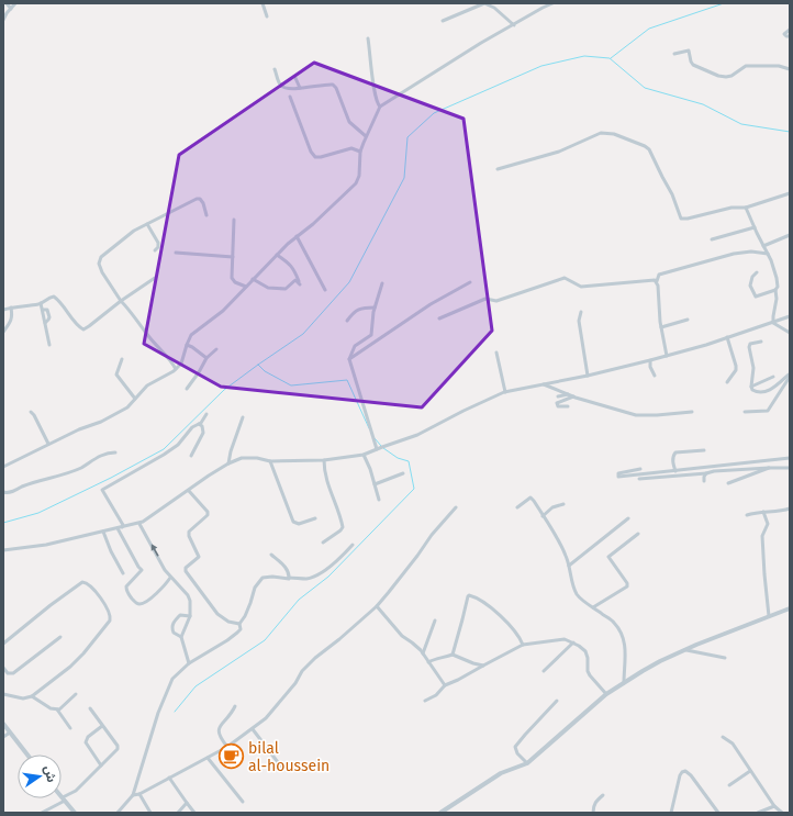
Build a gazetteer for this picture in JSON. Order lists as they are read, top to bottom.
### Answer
{
  "places": {
    "cafe": ["bilal al-houssein"]
  },
  "north": "right"
}
